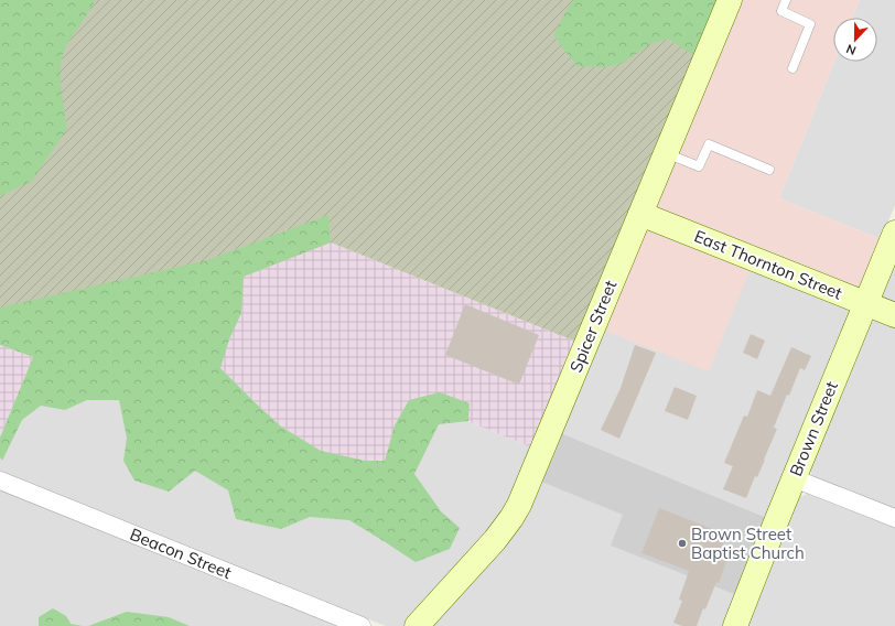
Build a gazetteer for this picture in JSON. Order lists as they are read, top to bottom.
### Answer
{
  "streets": {
    "street": [
      "East Thornton Street",
      "Spicer Street",
      "Brown Street",
      "Beacon Street"
    ]
  },
  "crossings": [
    ["East Thornton Street", "Spicer Street"],
    ["East Thornton Street", "Brown Street"]
  ],
  "places": ["Brown Street Baptist Church"],
  "north": "bottom"
}
